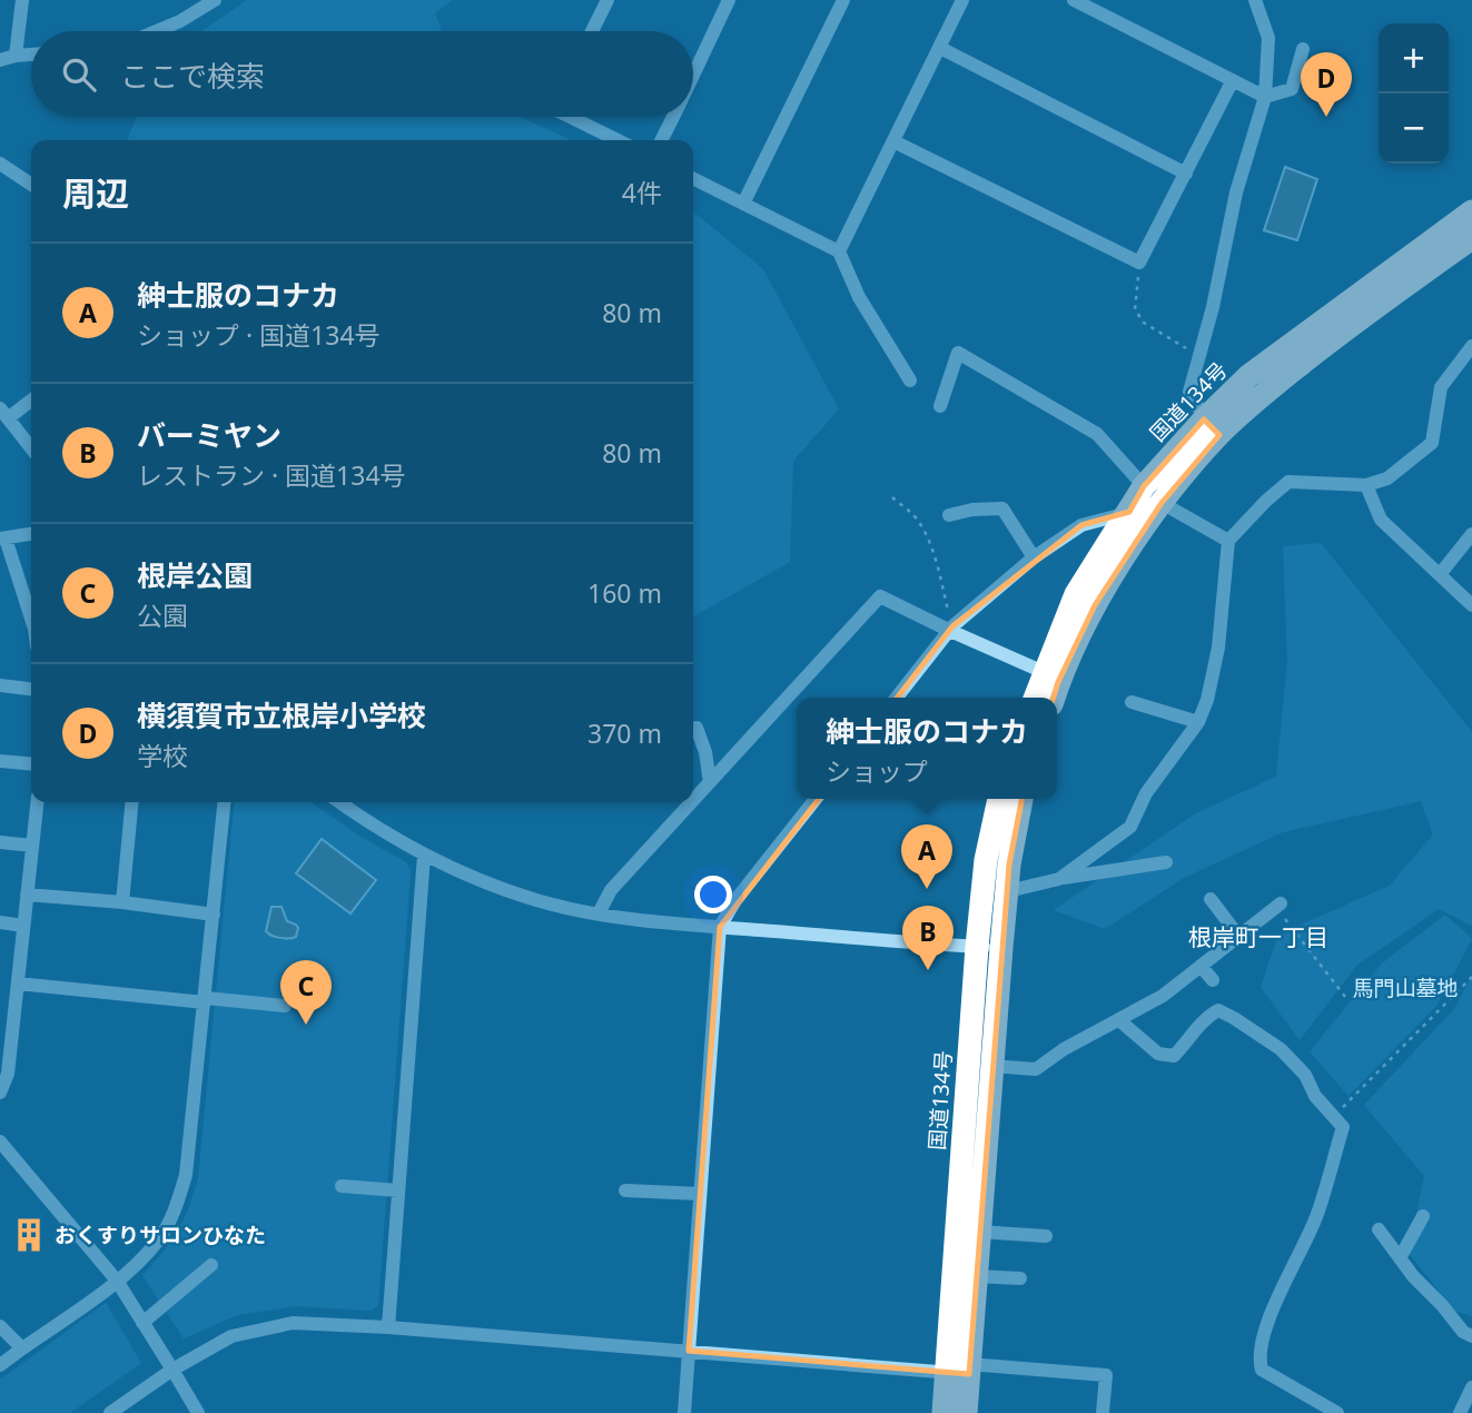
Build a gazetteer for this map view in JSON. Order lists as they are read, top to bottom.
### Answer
{
  "streets": {
    "highway": ["国道134号"]
  },
  "districts": ["根岸町一丁目"],
  "parks": ["馬門山墓地"],
  "places": {
    "building": ["おくすりサロンひなた"]
  },
  "page": {
    "map_buttons": ["+", "−"],
    "search": "ここで検索",
    "pins": [
      "D",
      "A",
      "B",
      "C"
    ],
    "heading": ["周辺", "4件"],
    "list": [
      {
        "mark": "A",
        "name": "紳士服のコナカ",
        "note": "ショップ · 国道134号",
        "value": "80 m"
      },
      {
        "mark": "B",
        "name": "バーミヤン",
        "note": "レストラン · 国道134号",
        "value": "80 m"
      },
      {
        "mark": "C",
        "name": "根岸公園",
        "note": "公園",
        "value": "160 m"
      },
      {
        "mark": "D",
        "name": "横須賀市立根岸小学校",
        "note": "学校",
        "value": "370 m"
      }
    ],
    "popup": ["紳士服のコナカ", "ショップ"]
  }
}
